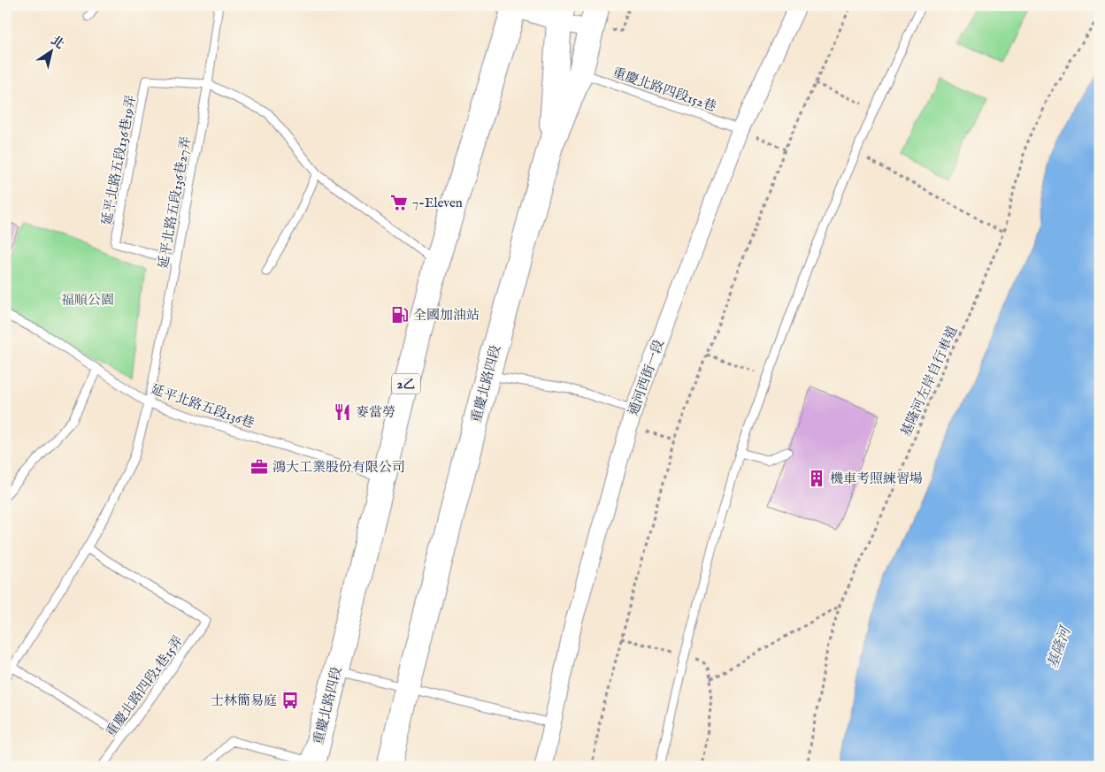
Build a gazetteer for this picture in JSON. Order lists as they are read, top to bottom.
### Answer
{
  "streets": {
    "main road": ["2乙", "重慶北路四段"],
    "street": ["通河西街一段"],
    "lane": [
      "重慶北路四段152巷",
      "延平北路五段136巷19弄",
      "延平北路五段136巷27弄",
      "延平北路五段136巷",
      "重慶北路四段1巷15弄"
    ],
    "path": ["基隆河左岸自行車道"]
  },
  "crossings": [
    ["重慶北路四段152巷", "通河西街一段"],
    ["重慶北路四段152巷", "重慶北路四段"],
    ["延平北路五段136巷19弄", "延平北路五段136巷27弄"],
    ["延平北路五段136巷27弄", "延平北路五段136巷"],
    ["延平北路五段136巷27弄", "重慶北路四段1巷15弄"],
    ["重慶北路四段", "延平北路五段136巷"]
  ],
  "water": ["基隆河"],
  "parks": ["福順公園"],
  "places": {
    "supermarket": ["7-Eleven"],
    "fuel station": ["全國加油站"],
    "restaurant": ["麥當勞"],
    "office": ["鴻大工業股份有限公司"],
    "building": ["機車考照練習場"],
    "bus stop": ["士林簡易庭"]
  },
  "north": "top right"
}
